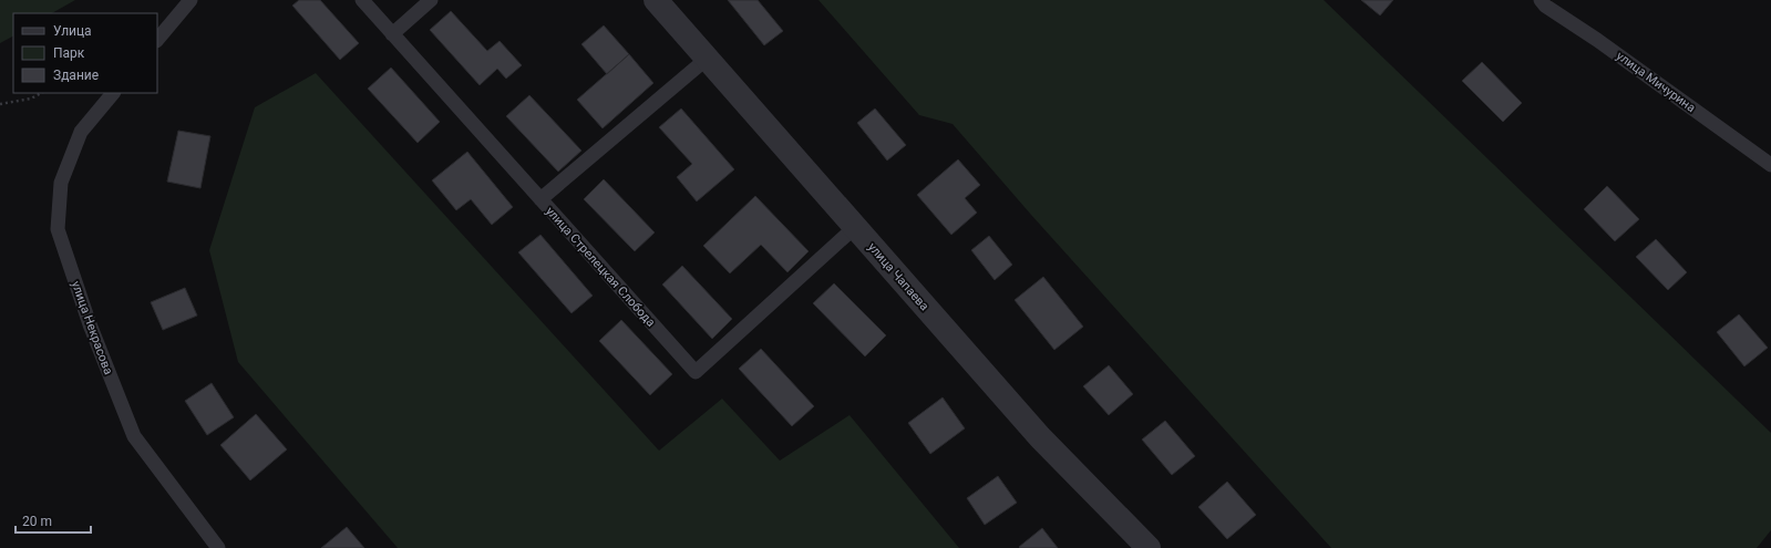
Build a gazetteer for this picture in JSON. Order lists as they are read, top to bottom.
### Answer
{
  "streets": {
    "street": ["улица Чапаева"],
    "lane": ["улица Мичурина", "улица Стрелецкая Слобода", "улица Некрасова"]
  },
  "crossings": [
    ["улица Стрелецкая Слобода", "улица Чапаева"]
  ],
  "legend": ["Улица", "Парк", "Здание"],
  "scale_bar": "20 m"
}
